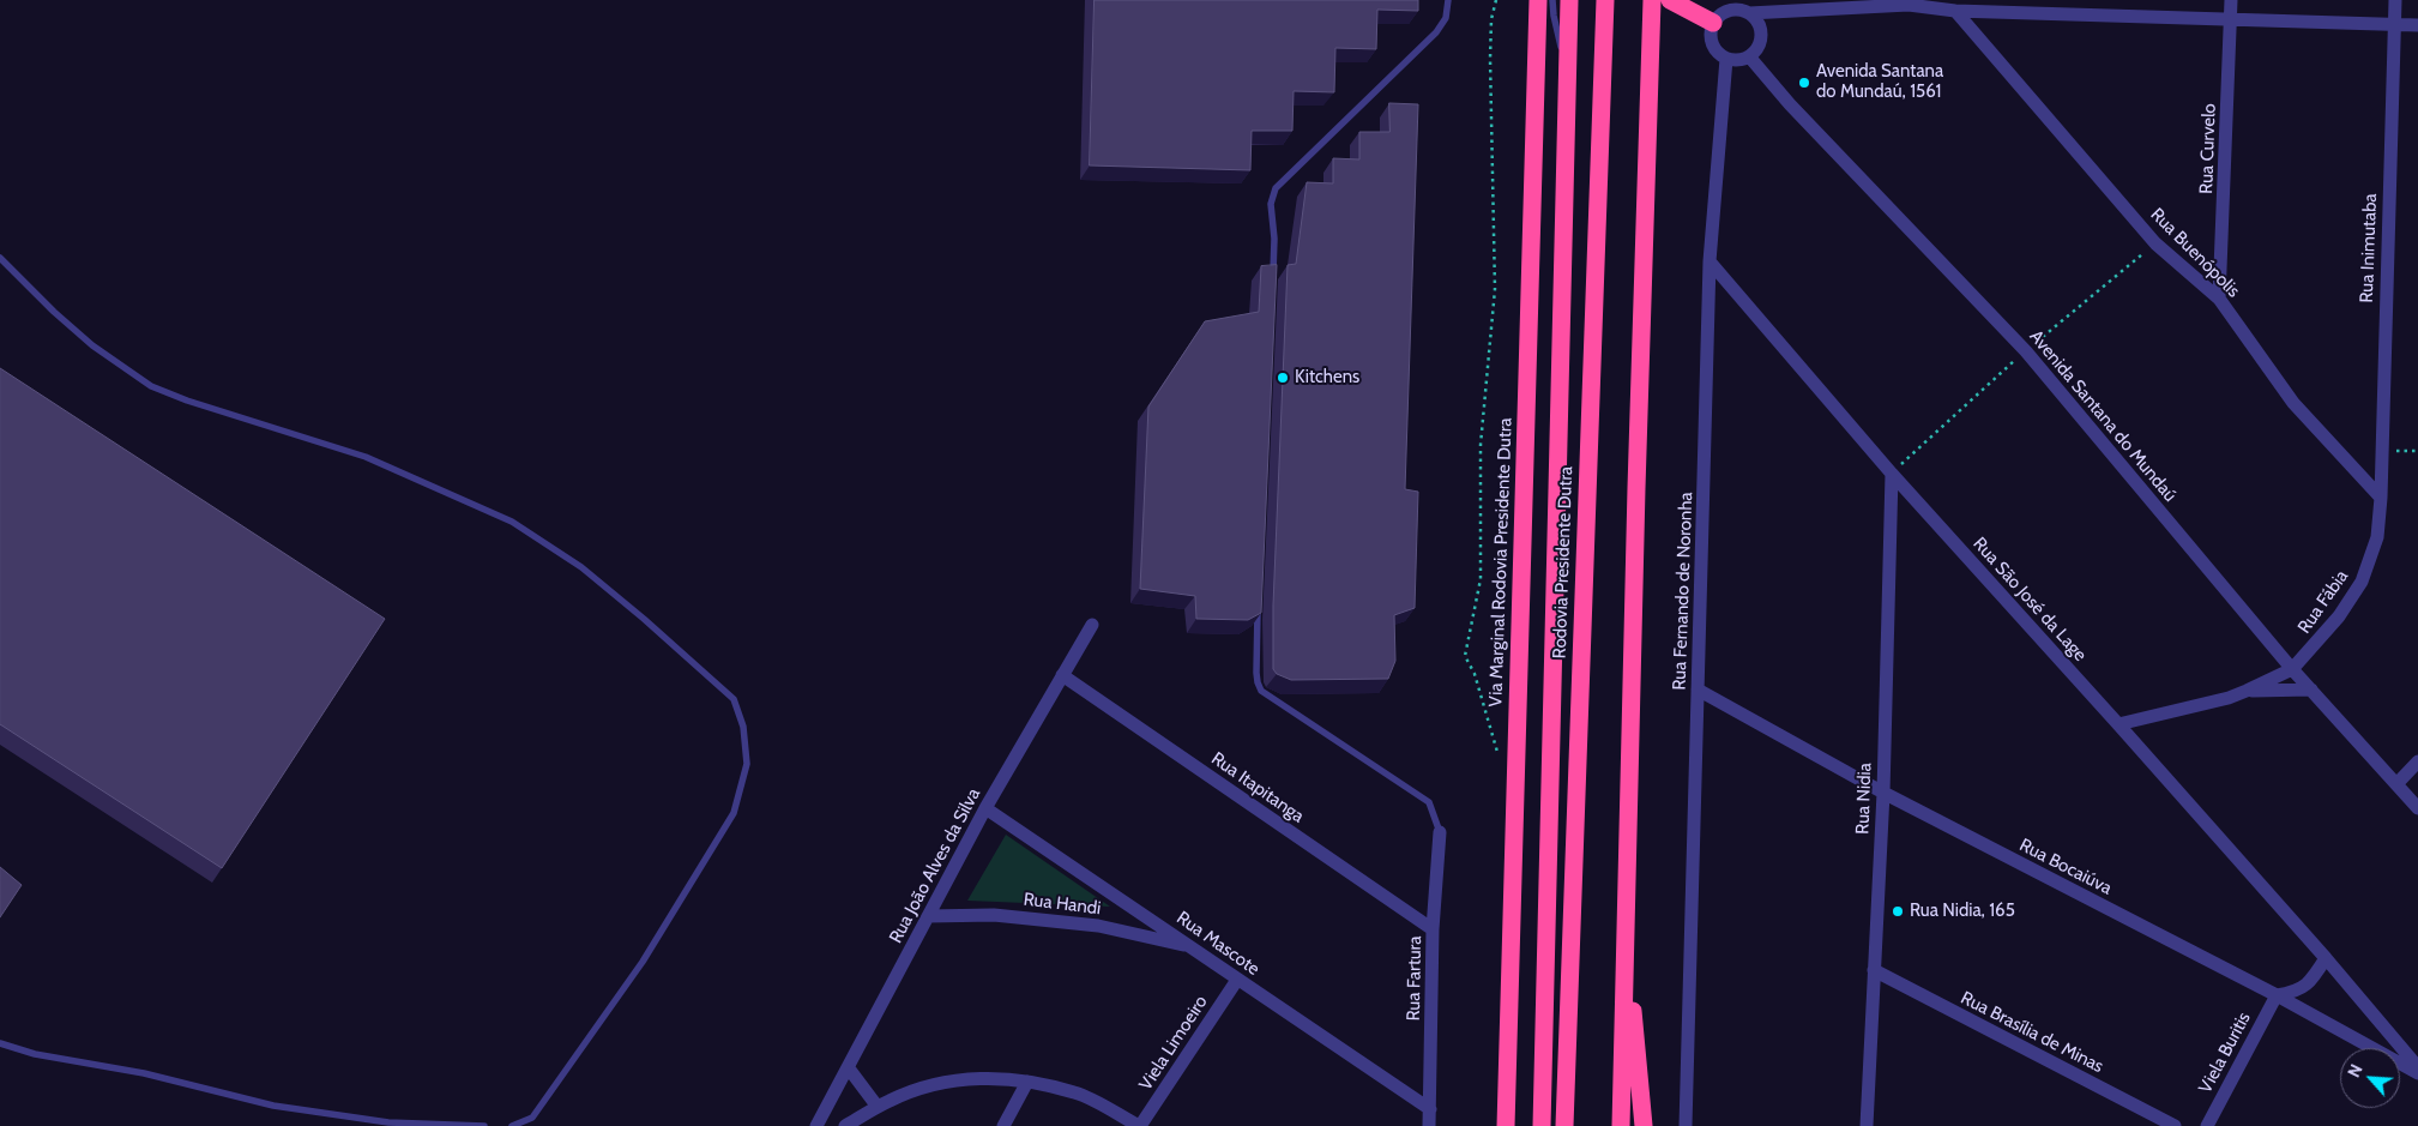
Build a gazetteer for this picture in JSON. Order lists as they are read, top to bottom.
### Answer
{
  "streets": {
    "highway": ["Via Marginal Rodovia Presidente Dutra", "Rodovia Presidente Dutra"],
    "street": [
      "Rua Curvelo",
      "Rua Inimutaba",
      "Rua Buenópolis",
      "Avenida Santana do Mundaú",
      "Rua Fernando de Noronha",
      "Rua São José da Lage",
      "Rua Fábia",
      "Rua Itapitanga",
      "Rua Nidia",
      "Rua João Alves da Silva",
      "Rua Bocaiúva",
      "Rua Handi",
      "Rua Mascote",
      "Rua Fartura",
      "Rua Brasília de Minas",
      "Viela Limoeiro",
      "Viela Buritis"
    ]
  },
  "crossings": [
    ["Rua Curvelo", "Rua Buenópolis"],
    ["Rua Inimutaba", "Rua Buenópolis"],
    ["Rua Inimutaba", "Rua Fábia"],
    ["Rua Buenópolis", "Rua Fábia"],
    ["Avenida Santana do Mundaú", "Rua Fernando de Noronha"],
    ["Avenida Santana do Mundaú", "Rua Fábia"],
    ["Rua Fernando de Noronha", "Rua São José da Lage"],
    ["Rua Fernando de Noronha", "Rua Bocaiúva"],
    ["Rua São José da Lage", "Rua Fábia"],
    ["Rua São José da Lage", "Rua Nidia"],
    ["Rua Itapitanga", "Rua João Alves da Silva"],
    ["Rua Itapitanga", "Rua Fartura"],
    ["Rua Nidia", "Rua Bocaiúva"],
    ["Rua Nidia", "Rua Brasília de Minas"],
    ["Rua João Alves da Silva", "Rua Handi"],
    ["Rua João Alves da Silva", "Rua Mascote"],
    ["Rua Bocaiúva", "Viela Buritis"],
    ["Rua Handi", "Rua Mascote"],
    ["Rua Mascote", "Rua Fartura"],
    ["Rua Mascote", "Viela Limoeiro"]
  ],
  "places": ["Avenida Santana do Mundaú, 1561", "Kitchens", "Rua Nidia, 165"],
  "north": "top left"
}
